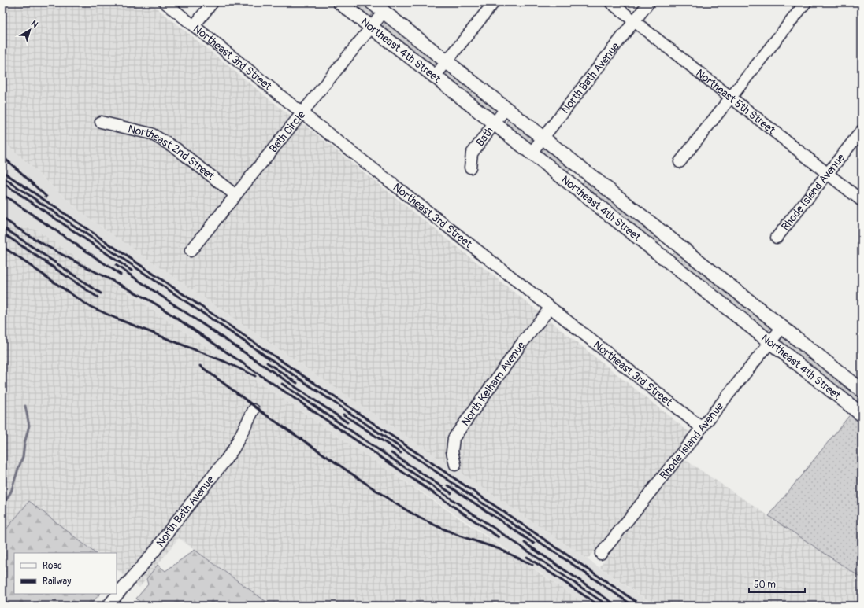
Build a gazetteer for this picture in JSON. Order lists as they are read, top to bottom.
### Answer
{
  "streets": {
    "main road": ["Northeast 4th Street"],
    "street": [
      "Northeast 3rd Street",
      "North Bath Avenue",
      "Northeast 5th Street",
      "Bath Circle",
      "Bath",
      "Northeast 2nd Street",
      "Rhode Island Avenue",
      "North Kelham Avenue"
    ]
  },
  "crossings": [
    ["Northeast 4th Street", "North Bath Avenue"],
    ["Northeast 4th Street", "Bath Circle"],
    ["Northeast 4th Street", "Bath"],
    ["Northeast 4th Street", "Rhode Island Avenue"],
    ["Northeast 3rd Street", "Bath Circle"],
    ["Northeast 3rd Street", "Rhode Island Avenue"],
    ["Northeast 3rd Street", "North Kelham Avenue"],
    ["North Bath Avenue", "Northeast 5th Street"],
    ["Northeast 5th Street", "Rhode Island Avenue"],
    ["Bath Circle", "Northeast 2nd Street"]
  ],
  "legend": ["Road", "Railway"],
  "scale_bar": "50 m",
  "north": "top right"
}
